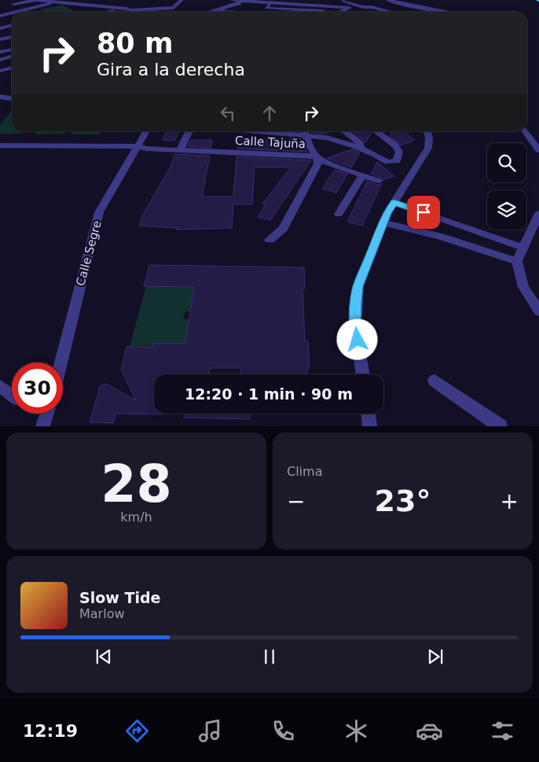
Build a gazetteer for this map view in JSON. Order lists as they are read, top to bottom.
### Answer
{
  "streets": {
    "street": ["Calle Tajuña", "Calle Segre"]
  },
  "crossings": [
    ["Calle Tajuña", "Calle Segre"]
  ],
  "page": {
    "turn": ["80 m", "Gira a la derecha"],
    "limit": "30",
    "trip": "12:20 · 1 min · 90 m",
    "tile": [
      ["28", "km/h"],
      "Clima"
    ],
    "heat": ["−", "23°", "+"],
    "song": ["Slow Tide", "Marlow"],
    "tabs": "12:19"
  }
}
